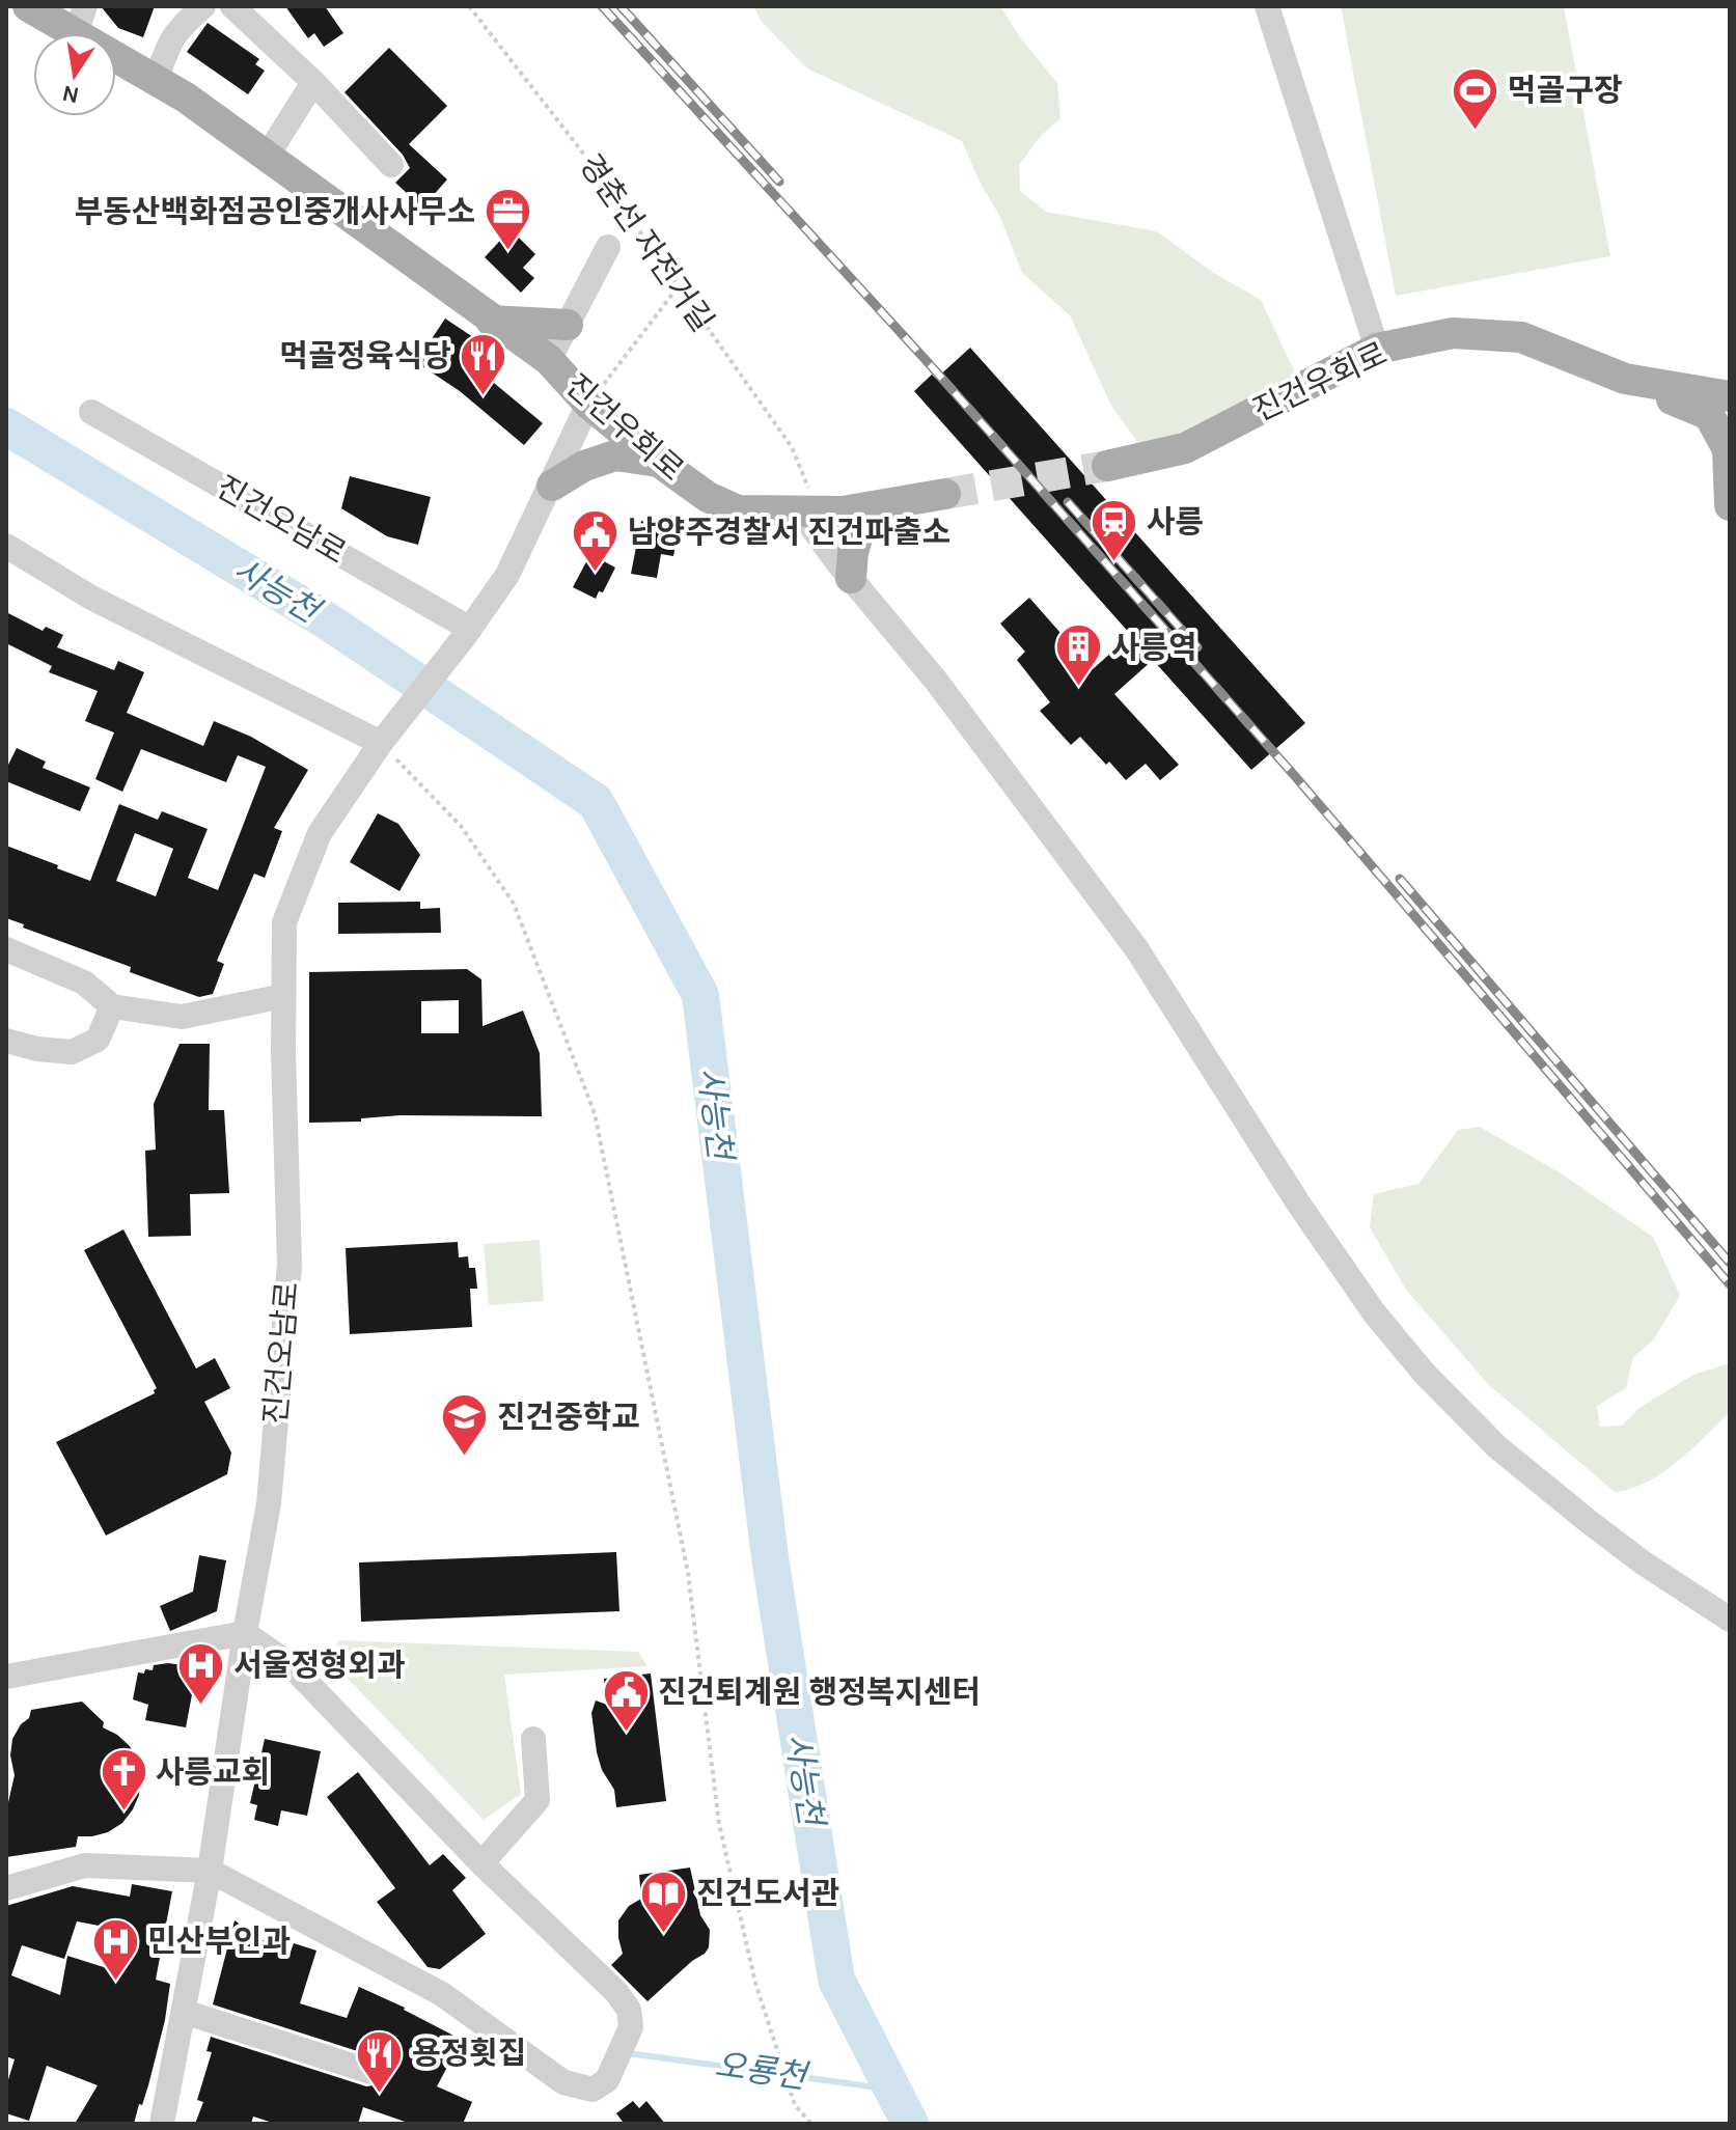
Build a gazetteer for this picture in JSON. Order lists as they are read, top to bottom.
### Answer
{
  "streets": {
    "main road": ["진건우회로"],
    "street": ["진건오남로"],
    "path": ["경춘선 자전거길"]
  },
  "crossings": [
    ["경춘선 자전거길", "진건우회로"],
    ["진건우회로", "진건오남로"]
  ],
  "water": ["사능천", "오룡천"],
  "places": {
    "sports": ["먹골구장"],
    "office": ["부동산백화점공인중개사사무소"],
    "restaurant": ["먹골정육식당", "용정횟집"],
    "station": ["사릉"],
    "public building": ["남양주경찰서 진건파출소", "진건퇴계원 행정복지센터"],
    "building": ["사릉역"],
    "school or university": ["진건중학교"],
    "hospital": ["서울정형외과", "민산부인과"],
    "church": ["사릉교회"],
    "library": ["진건도서관"]
  },
  "north": "bottom"
}
